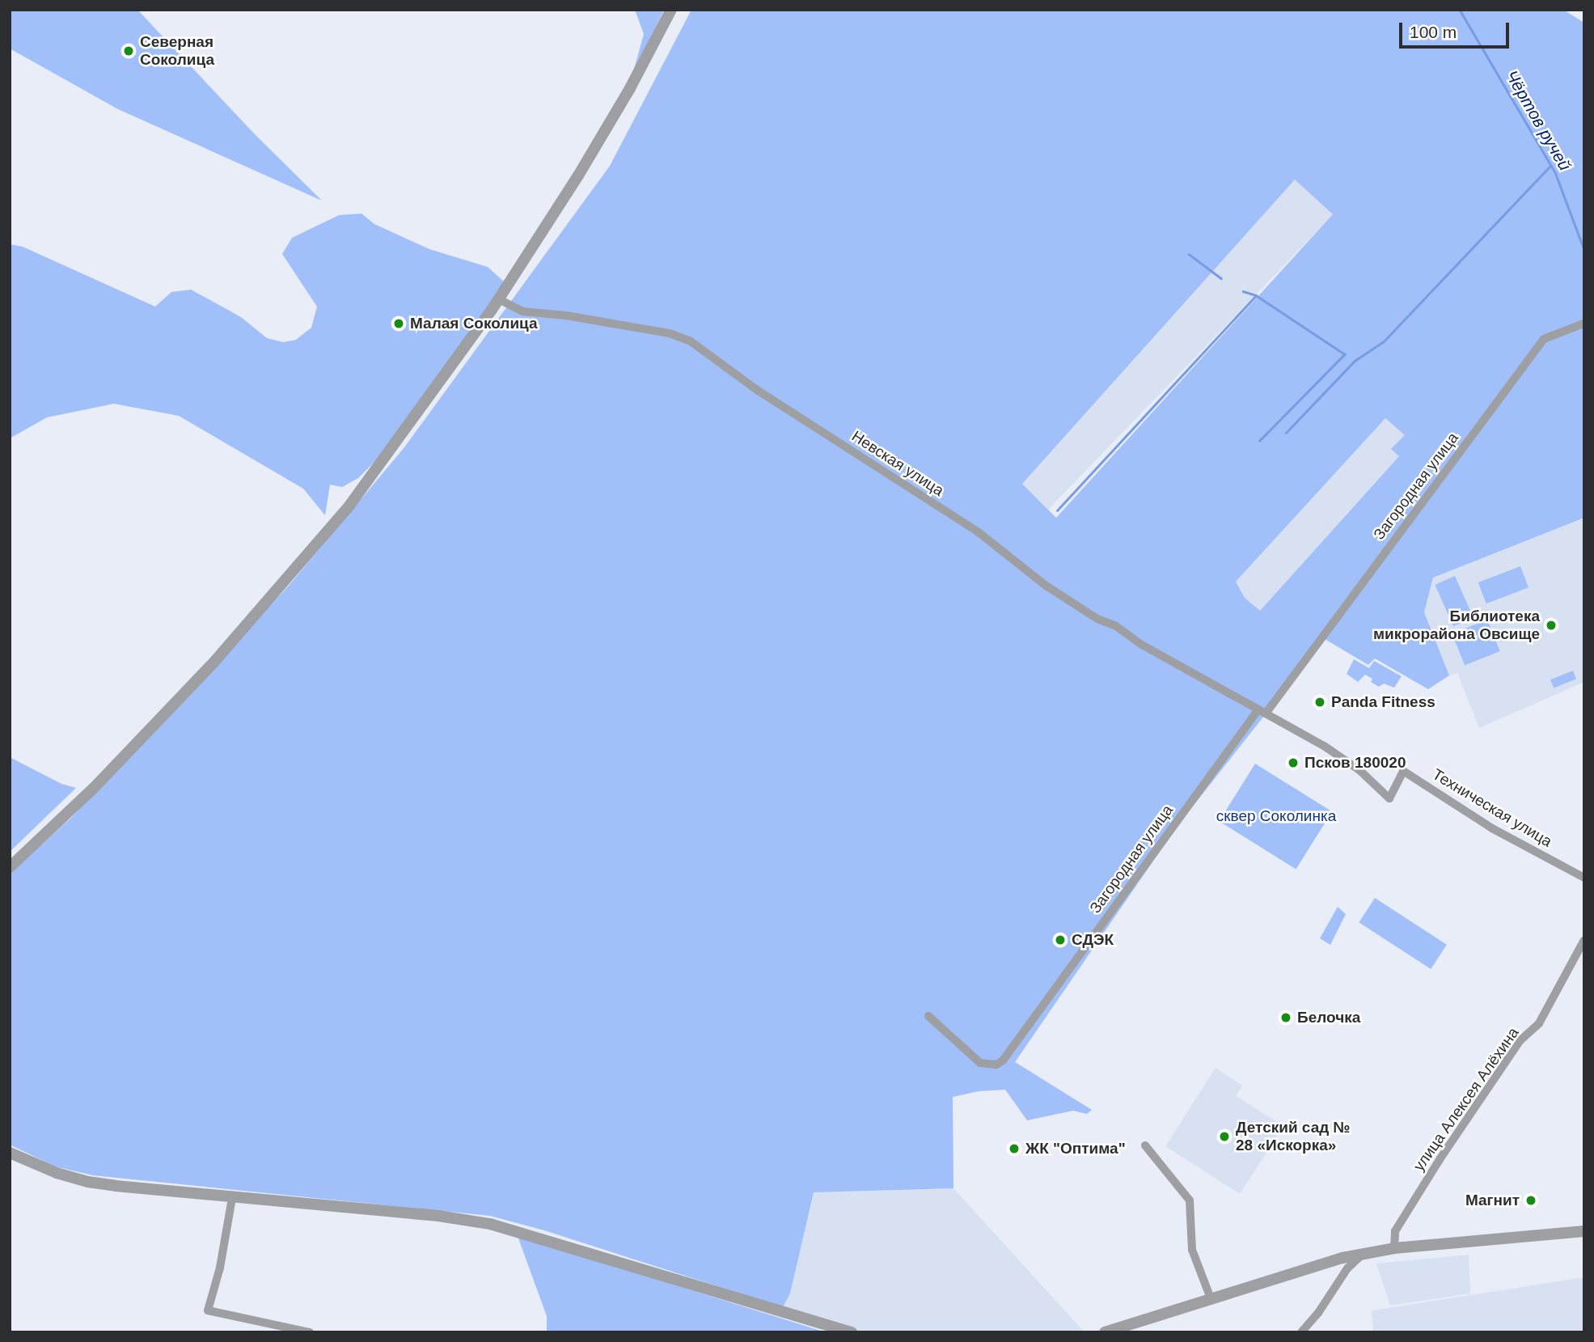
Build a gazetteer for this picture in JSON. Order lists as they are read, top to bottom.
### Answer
{
  "streets": {
    "street": [
      "Невская улица",
      "Загородная улица",
      "Техническая улица",
      "улица Алексея Алёхина"
    ]
  },
  "crossings": [
    ["Невская улица", "Загородная улица"],
    ["Невская улица", "Техническая улица"],
    ["Загородная улица", "Техническая улица"]
  ],
  "water": ["Чёртов ручей"],
  "parks": ["сквер Соколинка"],
  "places": [
    "Северная Соколица",
    "Малая Соколица",
    "Библиотека микрорайона Овсище",
    "Panda Fitness",
    "Псков 180020",
    "СДЭК",
    "Белочка",
    "Детский сад № 28 «Искорка»",
    "ЖК \"Оптима\"",
    "Магнит"
  ],
  "scale_bar": "100 m"
}
